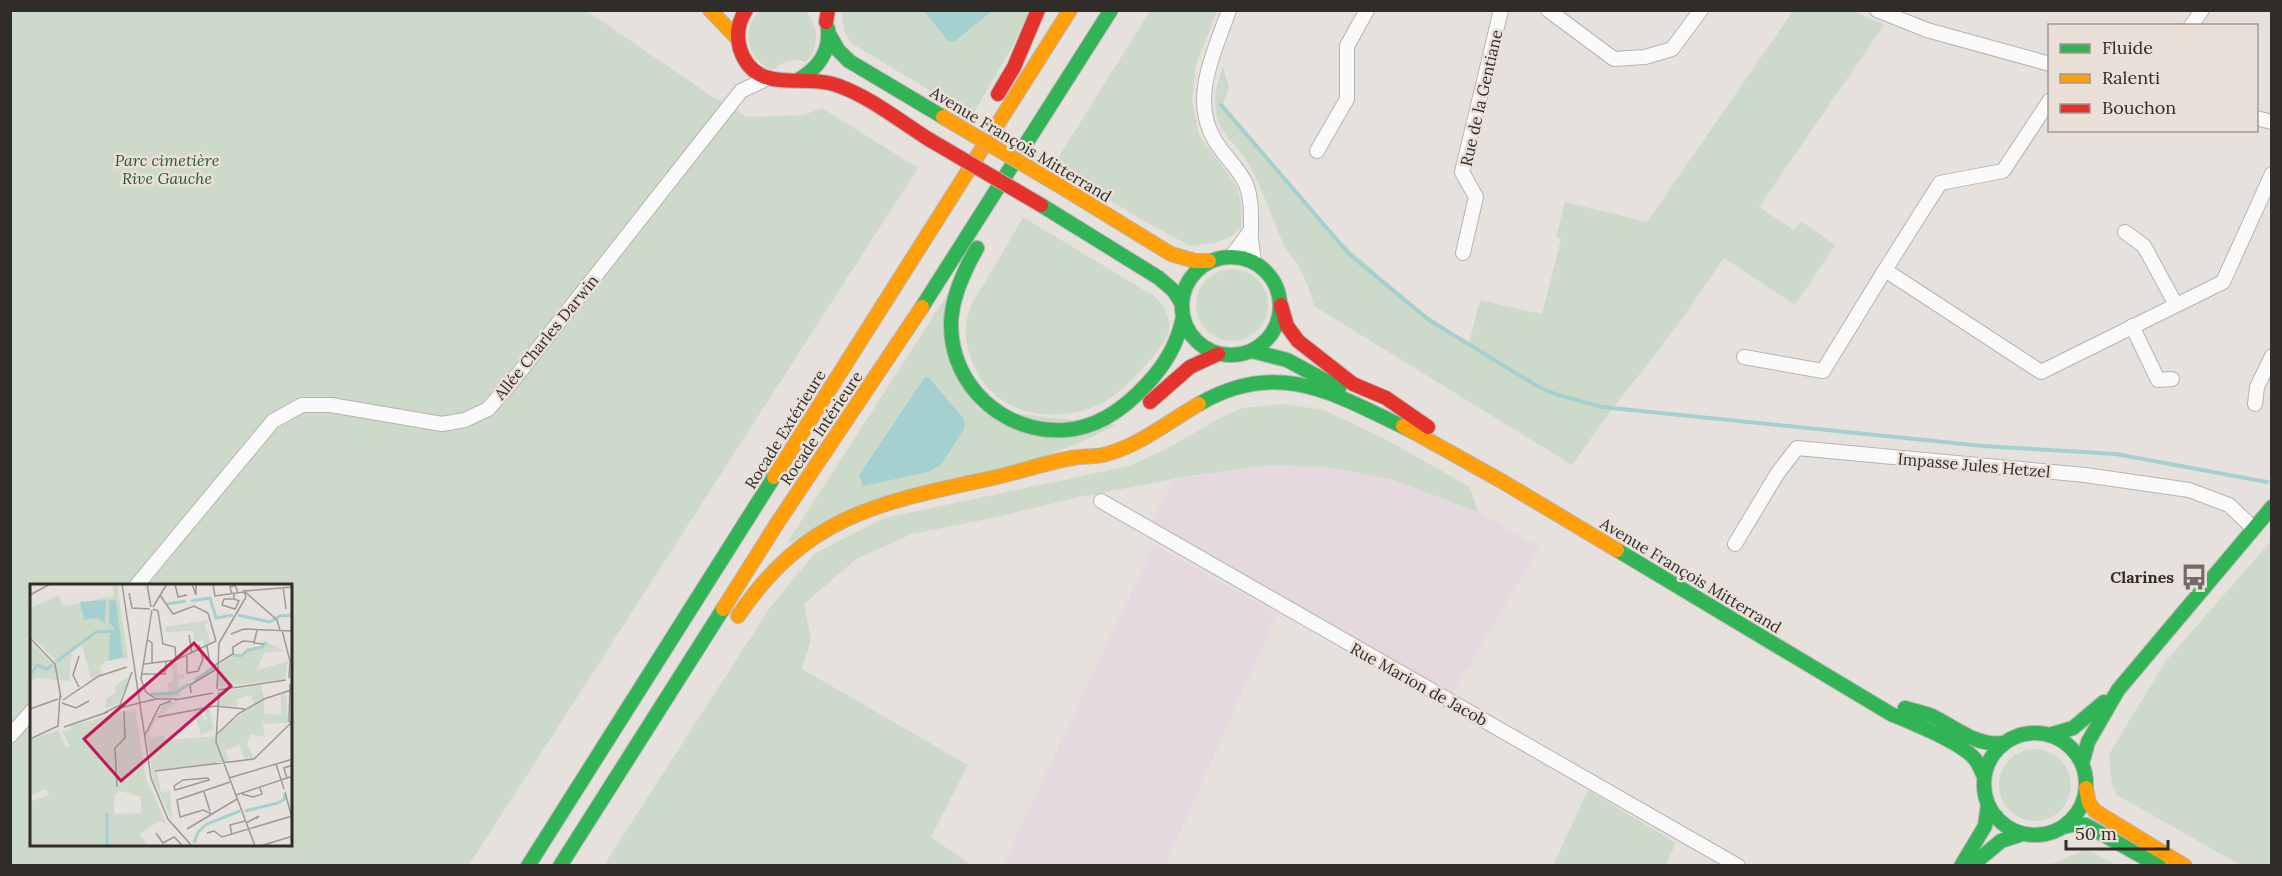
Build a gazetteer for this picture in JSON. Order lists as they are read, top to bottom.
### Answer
{
  "streets": {
    "main road": ["Avenue François Mitterrand", "Rocade Intérieure", "Rocade Extérieure"],
    "street": [
      "Rue de la Gentiane",
      "Allée Charles Darwin",
      "Impasse Jules Hetzel",
      "Rue Marion de Jacob"
    ]
  },
  "parks": ["Parc cimetière Rive Gauche"],
  "places": {
    "bus stop": ["Clarines"]
  },
  "legend": ["Fluide", "Ralenti", "Bouchon"],
  "scale_bar": "50 m"
}
